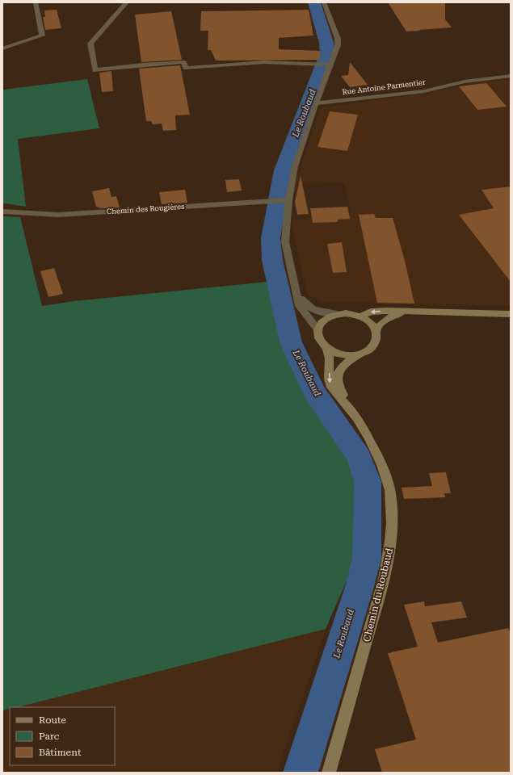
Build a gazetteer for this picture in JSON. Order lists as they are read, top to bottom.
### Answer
{
  "streets": {
    "street": ["Rue Antoine Parmentier", "Chemin des Rougières", "Chemin du Roubaud"]
  },
  "water": ["Le Roubaud"],
  "legend": ["Route", "Parc", "Bâtiment"]
}
